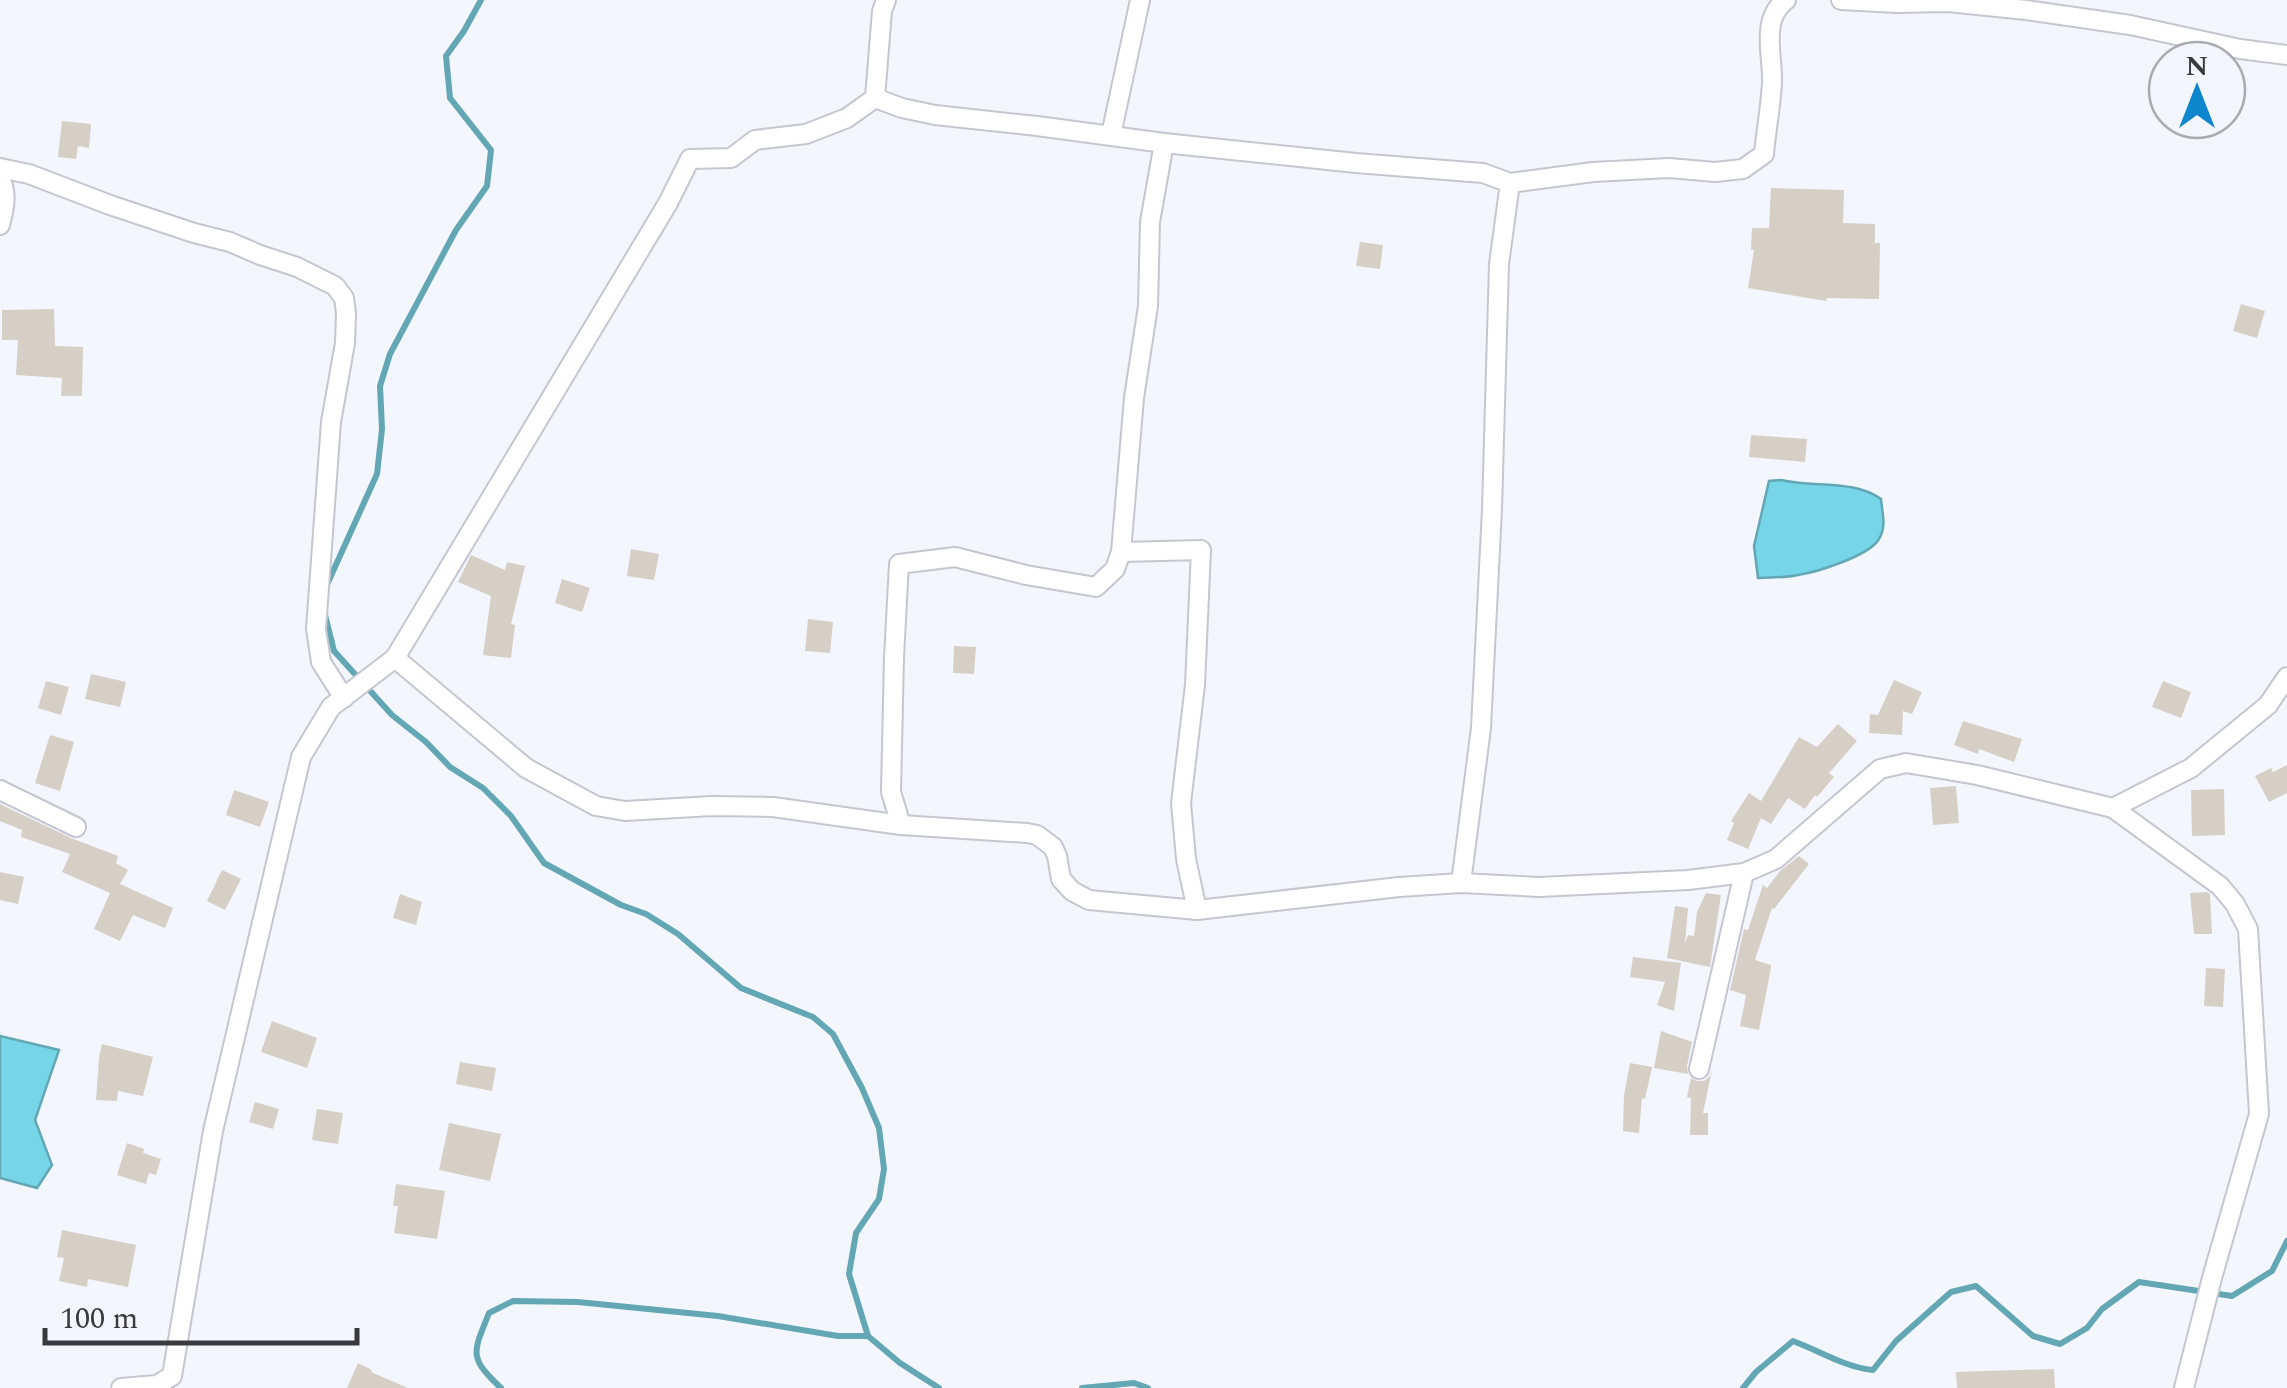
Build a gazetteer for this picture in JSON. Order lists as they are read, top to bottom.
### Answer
{
  "scale_bar": "100 m",
  "north": "top"
}
